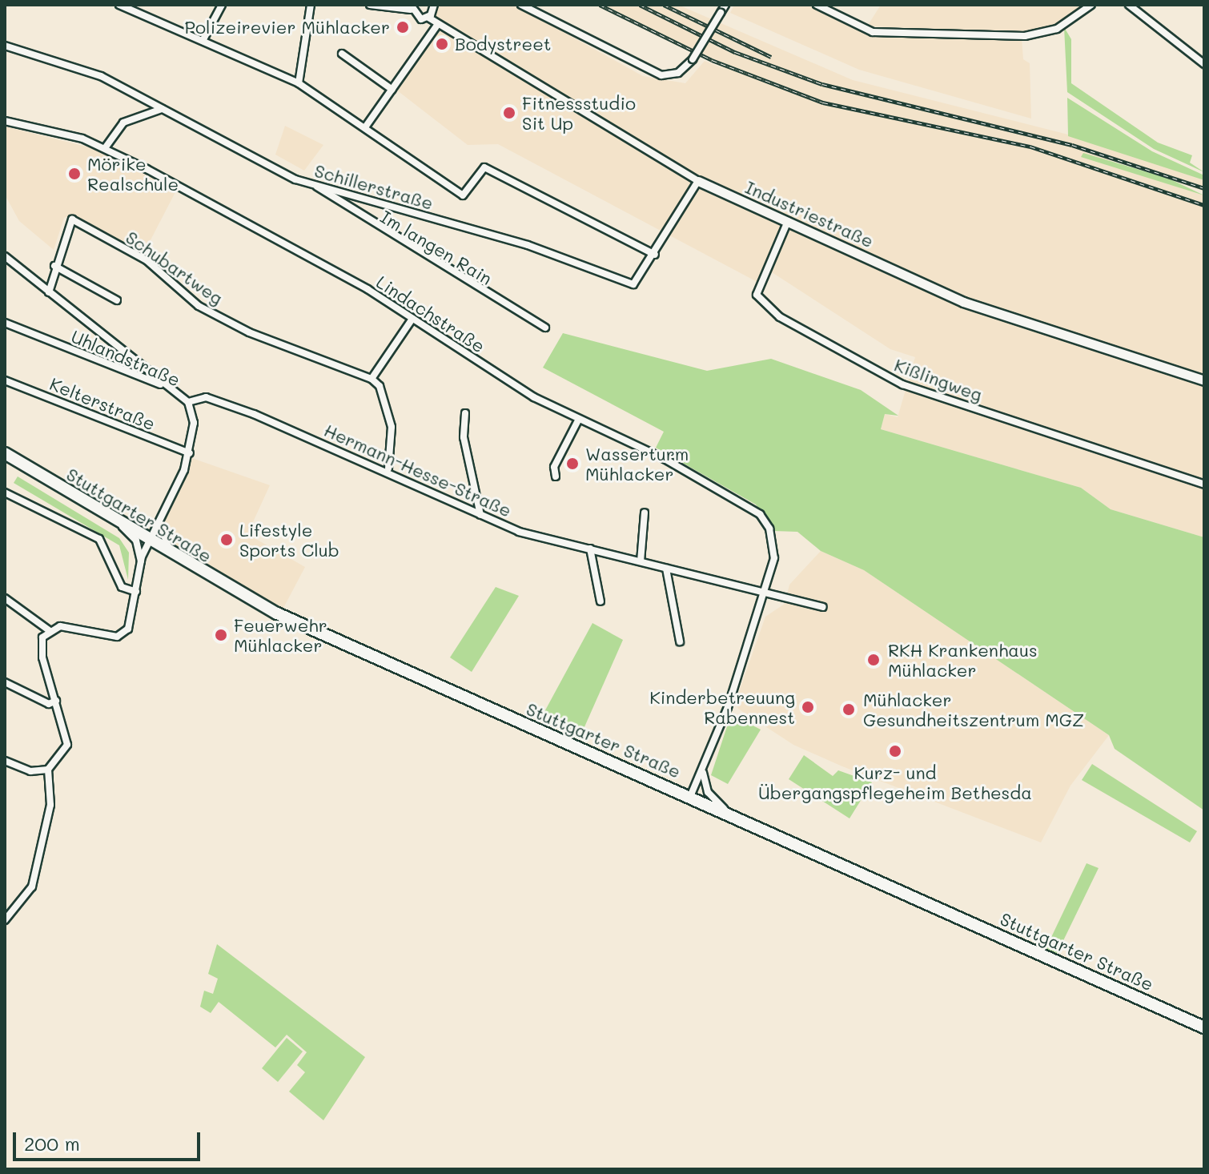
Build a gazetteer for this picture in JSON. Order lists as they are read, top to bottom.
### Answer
{
  "streets": {
    "main road": ["Stuttgarter Straße"],
    "street": [
      "Schillerstraße",
      "Industriestraße",
      "Im langen Rain",
      "Schubartweg",
      "Lindachstraße",
      "Uhlandstraße",
      "Kißlingweg",
      "Kelterstraße",
      "Hermann-Hesse-Straße"
    ]
  },
  "crossings": [
    ["Schillerstraße", "Industriestraße"],
    ["Schillerstraße", "Im langen Rain"],
    ["Industriestraße", "Kißlingweg"],
    ["Lindachstraße", "Hermann-Hesse-Straße"],
    ["Uhlandstraße", "Kelterstraße"],
    ["Uhlandstraße", "Hermann-Hesse-Straße"],
    ["Uhlandstraße", "Stuttgarter Straße"]
  ],
  "places": [
    "Polizeirevier Mühlacker",
    "Bodystreet",
    "Fitnessstudio Sit Up",
    "Mörike Realschule",
    "Wasserturm Mühlacker",
    "Lifestyle Sports Club",
    "Feuerwehr Mühlacker",
    "RKH Krankenhaus Mühlacker",
    "Kinderbetreuung Rabennest",
    "Mühlacker Gesundheitszentrum MGZ",
    "Kurz- und Übergangspflegeheim Bethesda"
  ],
  "scale_bar": "200 m"
}
